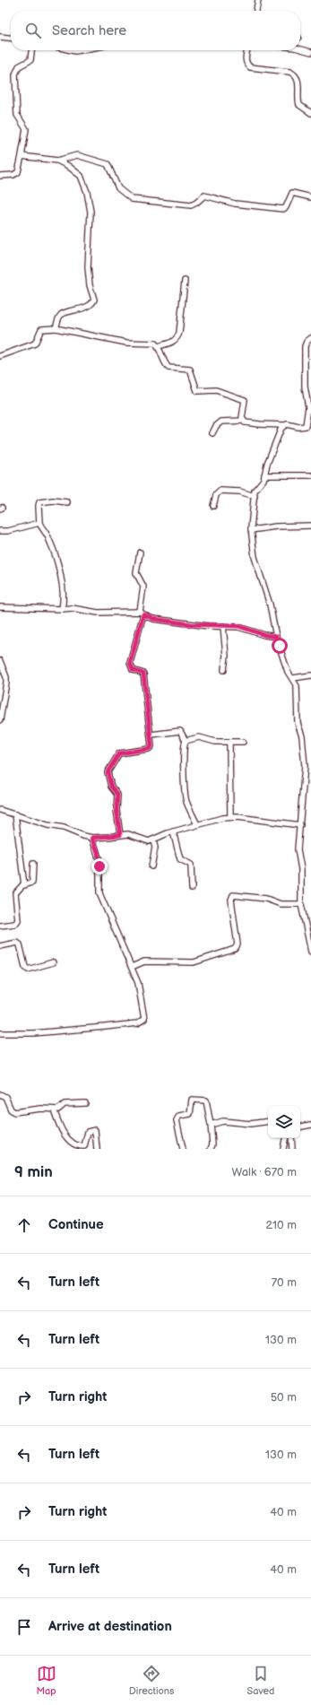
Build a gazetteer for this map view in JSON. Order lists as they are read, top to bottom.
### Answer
{
  "page": {
    "search": "Search here",
    "heading": ["9 min", "Walk · 670 m"],
    "list": [
      ["Continue", "210 m"],
      ["Turn left", "70 m"],
      ["Turn left", "130 m"],
      ["Turn right", "50 m"],
      ["Turn left", "130 m"],
      ["Turn right", "40 m"],
      ["Turn left", "40 m"],
      "Arrive at destination"
    ],
    "nav": ["Map", "Directions", "Saved"]
  }
}
